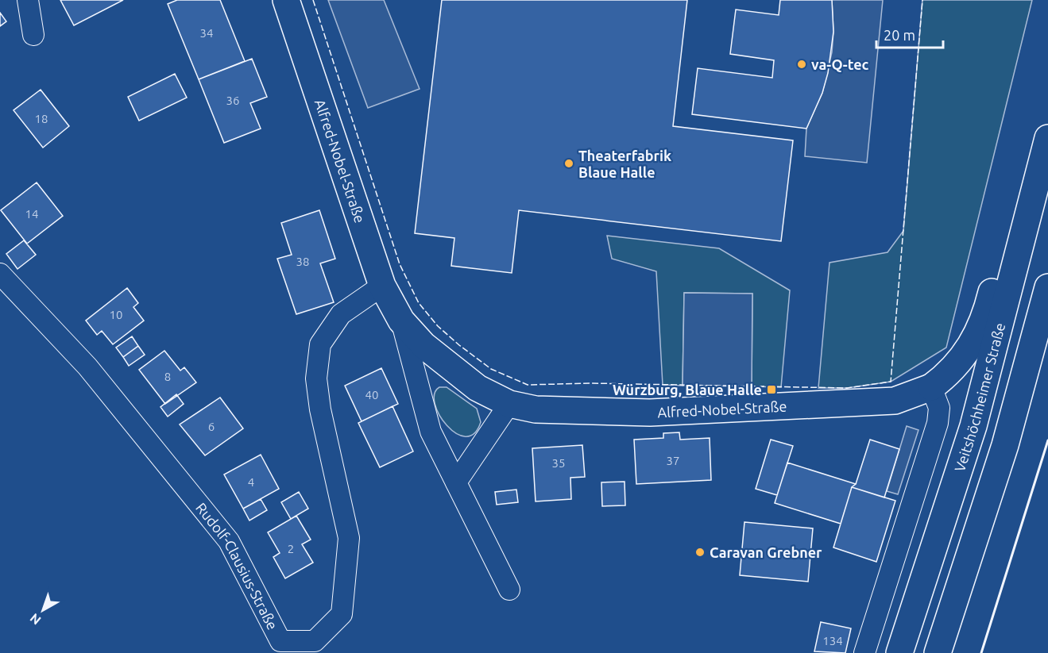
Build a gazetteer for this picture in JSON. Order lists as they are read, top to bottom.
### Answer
{
  "streets": {
    "main road": ["Alfred-Nobel-Straße", "Veitshöchheimer Straße"],
    "street": ["Rudolf-Clausius-Straße"]
  },
  "crossings": [
    ["Alfred-Nobel-Straße", "Veitshöchheimer Straße"],
    ["Alfred-Nobel-Straße", "Rudolf-Clausius-Straße"]
  ],
  "places": {
    "other": ["va-Q-tec", "Theaterfabrik Blaue Halle", "Caravan Grebner"],
    "transit": ["Würzburg, Blaue Halle"]
  },
  "house_numbers": [
    "34",
    "36",
    "18",
    "14",
    "38",
    "10",
    "8",
    "40",
    "6",
    "37",
    "35",
    "4",
    "2",
    "134"
  ],
  "scale_bar": "20 m",
  "north": "bottom left"
}
